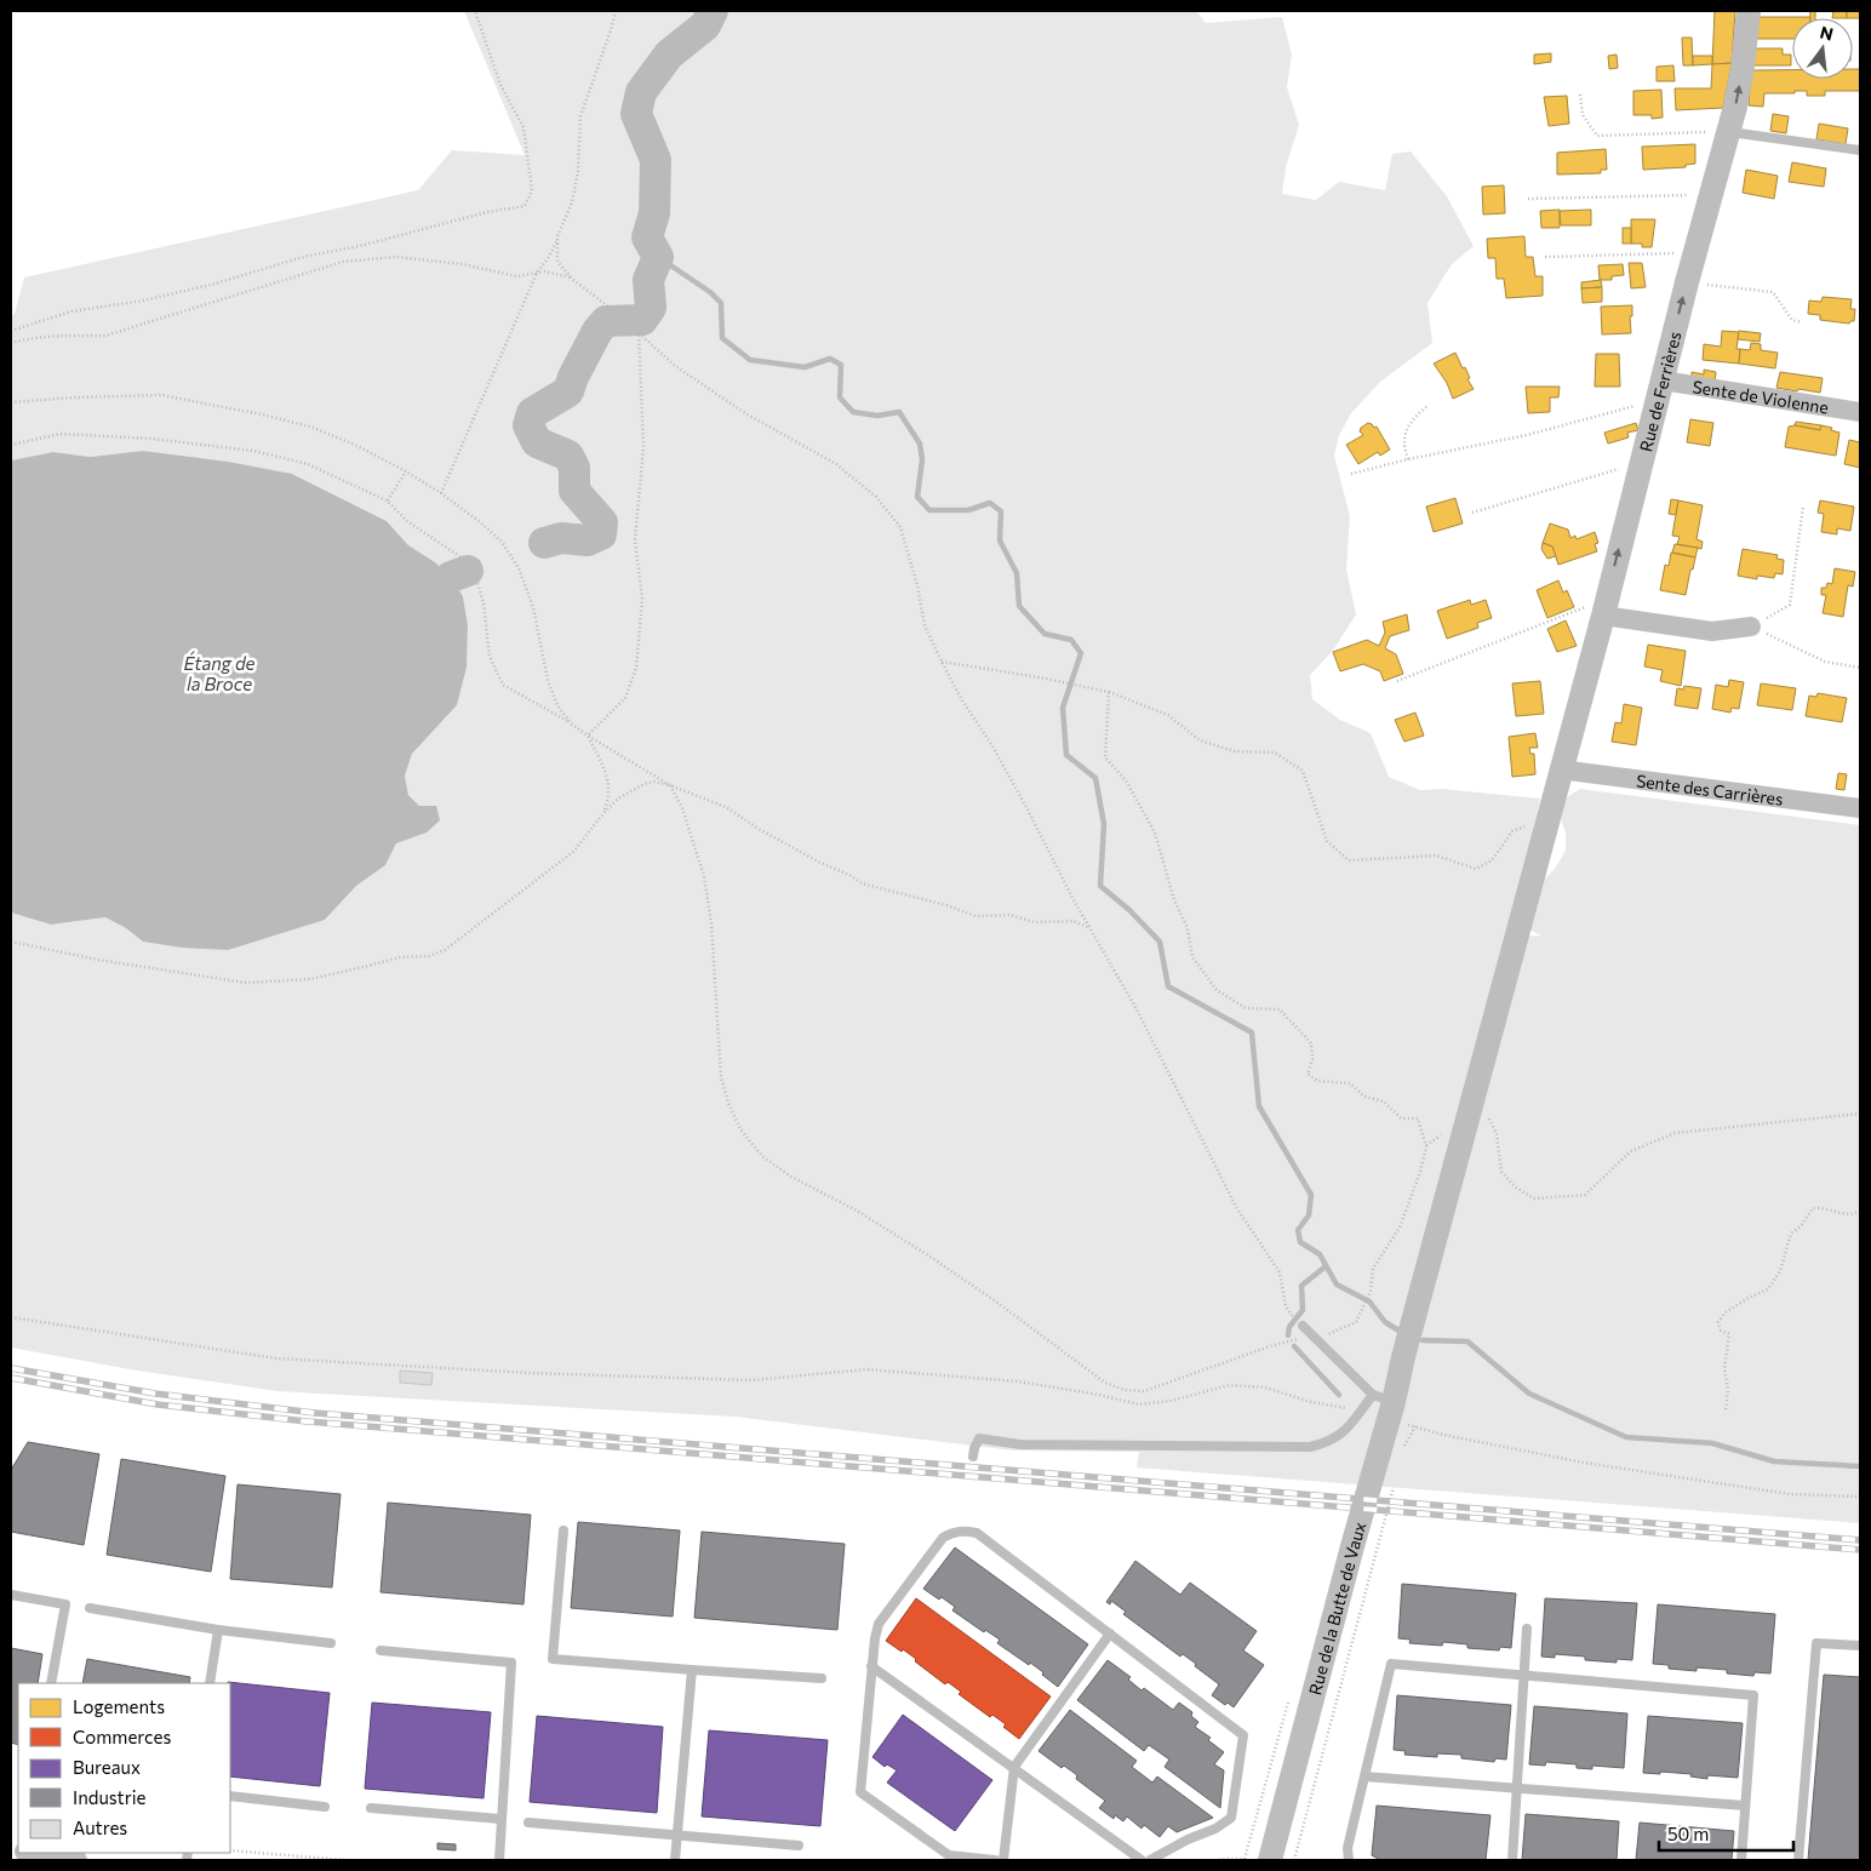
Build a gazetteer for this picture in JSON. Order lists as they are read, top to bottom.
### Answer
{
  "streets": {
    "street": [
      "Rue de Ferrières",
      "Sente de Violenne",
      "Sente des Carrières",
      "Rue de la Butte de Vaux"
    ]
  },
  "crossings": [
    ["Rue de Ferrières", "Sente de Violenne"],
    ["Rue de Ferrières", "Sente des Carrières"],
    ["Rue de Ferrières", "Rue de la Butte de Vaux"]
  ],
  "water": ["Étang de la Broce"],
  "legend": [
    "Logements",
    "Commerces",
    "Bureaux",
    "Industrie",
    "Autres"
  ],
  "scale_bar": "50 m",
  "north": "top"
}
